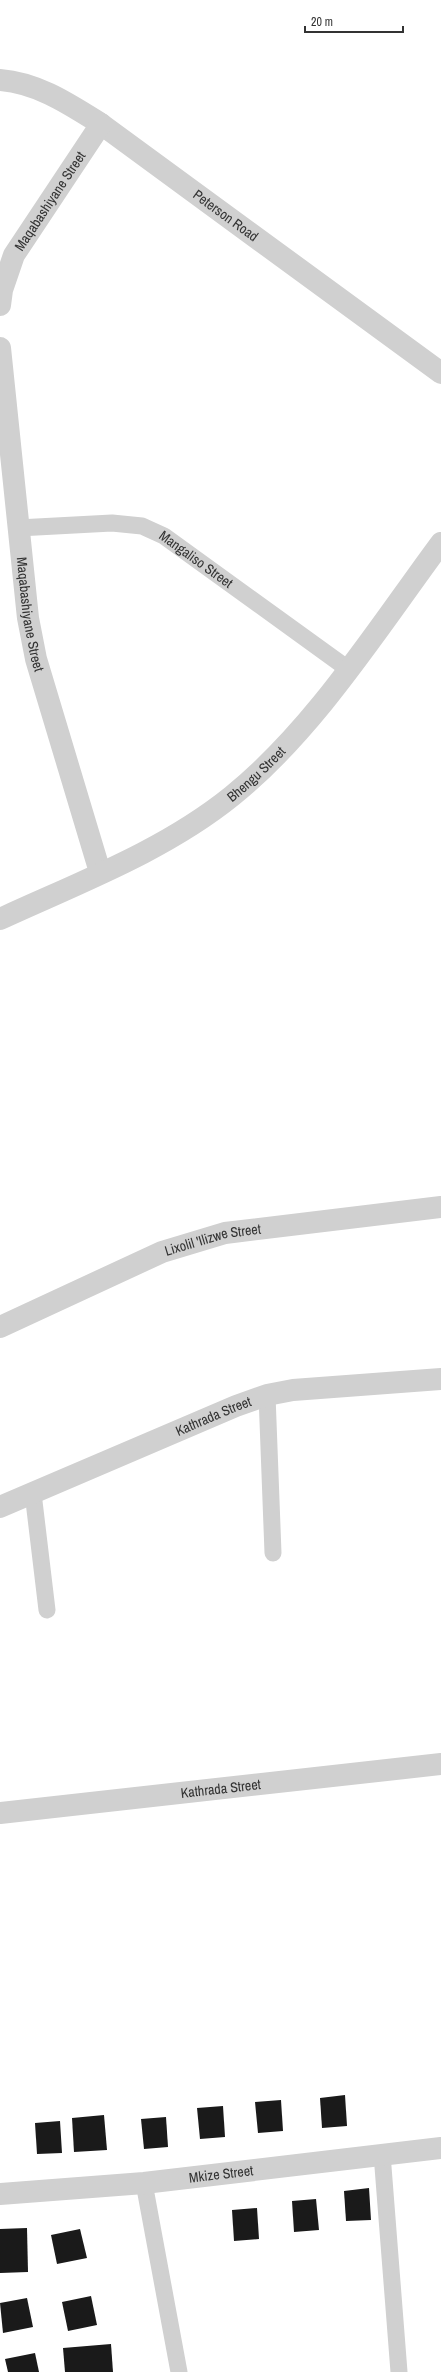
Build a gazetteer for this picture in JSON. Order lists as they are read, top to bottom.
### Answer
{
  "streets": {
    "street": [
      "Maqabashiyane Street",
      "Peterson Road",
      "Bhengu Street",
      "Lixolil 'Ilizwe Street",
      "Kathrada Street",
      "Mkize Street"
    ],
    "lane": ["Mangaliso Street"]
  },
  "crossings": [
    ["Maqabashiyane Street", "Peterson Road"],
    ["Maqabashiyane Street", "Mangaliso Street"],
    ["Maqabashiyane Street", "Bhengu Street"],
    ["Mangaliso Street", "Bhengu Street"]
  ],
  "scale_bar": "20 m"
}
